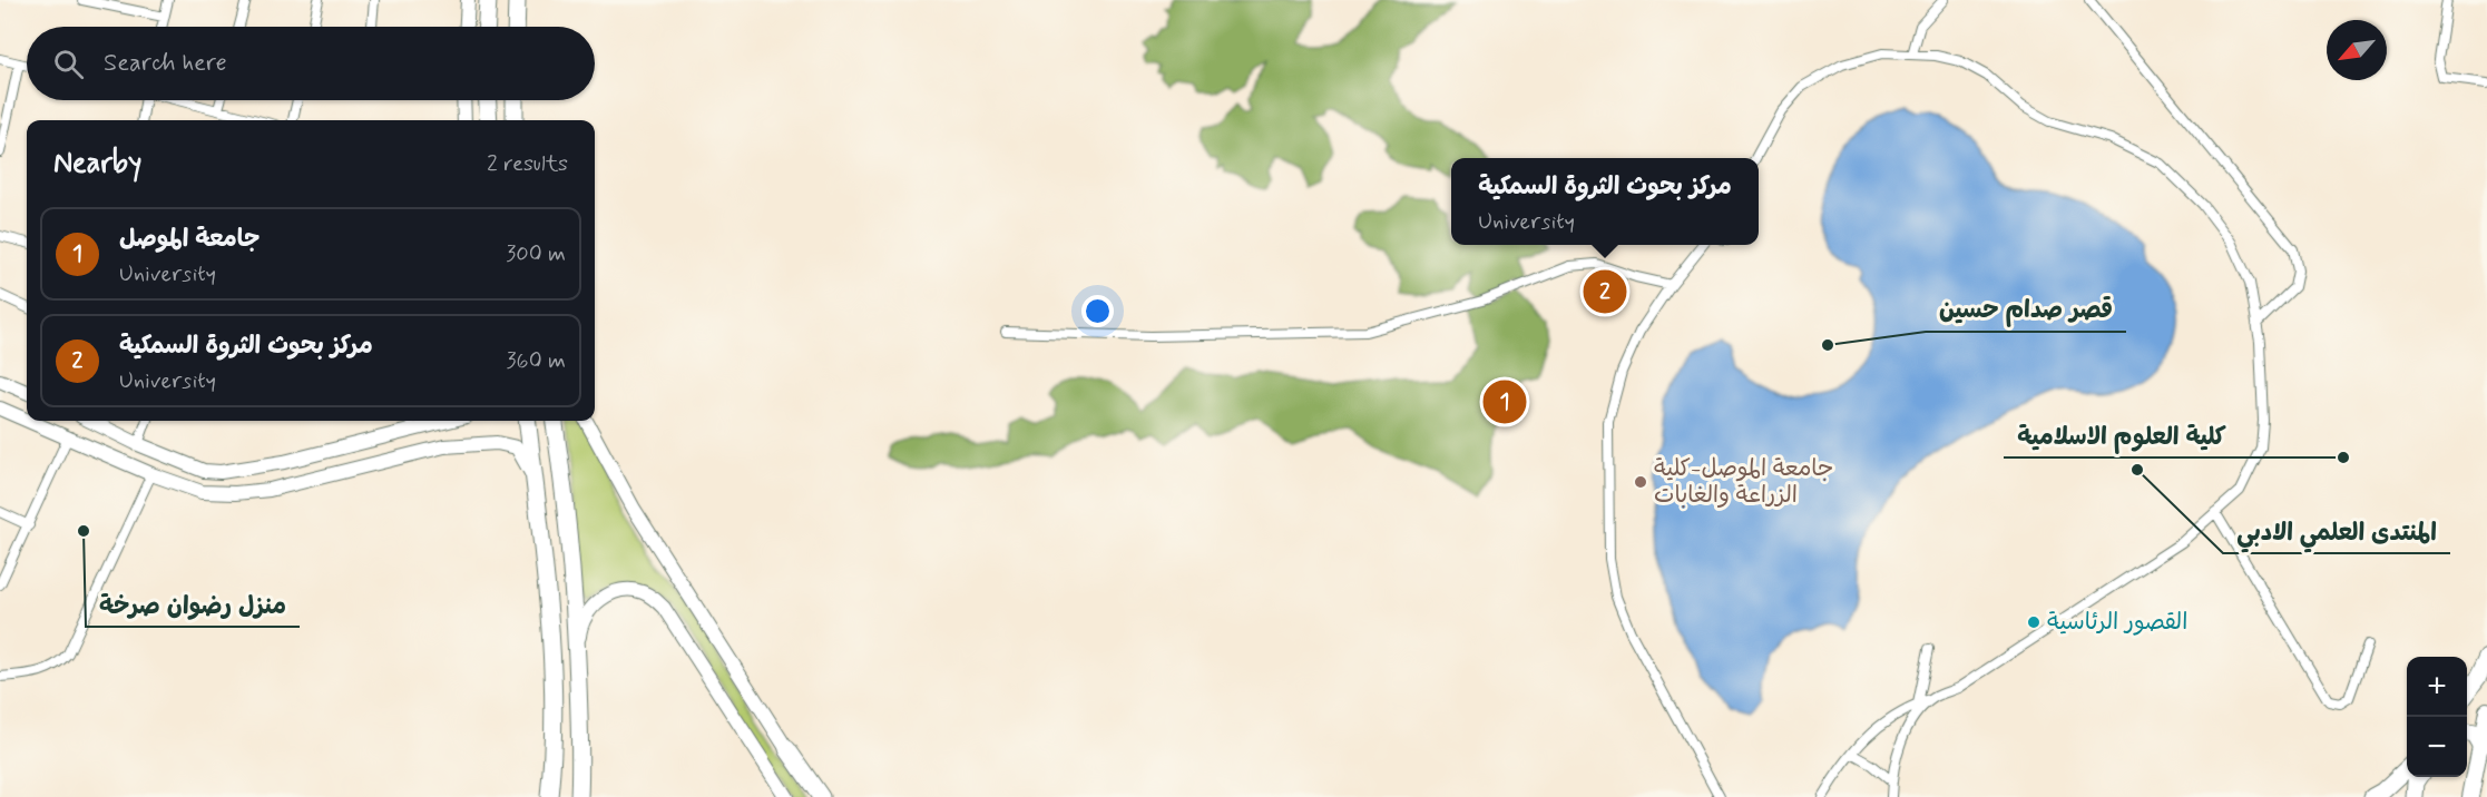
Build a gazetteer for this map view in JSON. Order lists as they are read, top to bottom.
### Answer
{
  "places": [
    "قصر صدام حسين",
    "كلية العلوم الاسلامية",
    "المنتدى العلمي الادبي",
    "جامعة الموصل-كلية الزراعة والغابات",
    "منزل رضوان صرخة",
    "القصور الرئاسية"
  ],
  "north": "bottom left",
  "page": {
    "search": "Search here",
    "heading": ["Nearby", "2 results"],
    "popup": ["مركز بحوث الثروة السمكية", "University"],
    "list": [
      {
        "mark": "1",
        "name": "جامعة الموصل",
        "note": "University",
        "value": "300 m"
      },
      {
        "mark": "2",
        "name": "مركز بحوث الثروة السمكية",
        "note": "University",
        "value": "360 m"
      }
    ],
    "pins": ["2", "1"],
    "map_buttons": ["+", "−"]
  }
}
